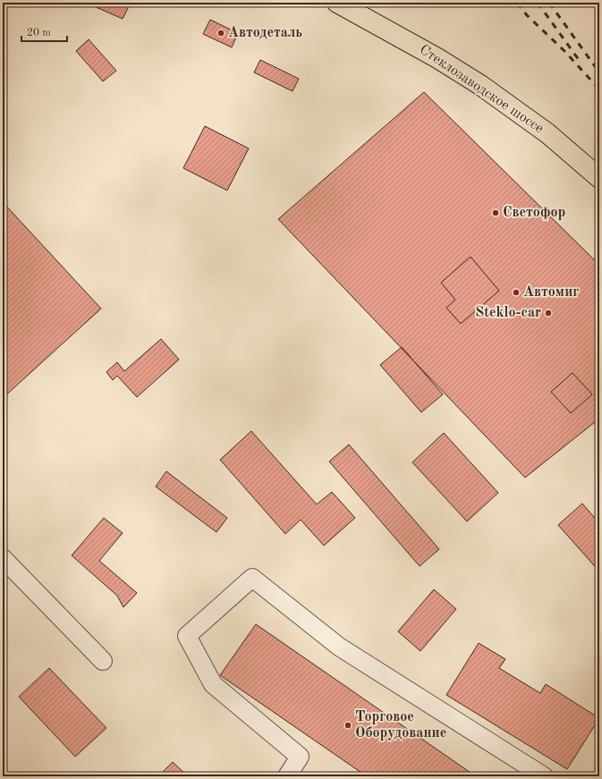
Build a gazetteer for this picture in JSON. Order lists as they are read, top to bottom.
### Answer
{
  "streets": {
    "main road": ["Стеклозаводское шоссе"]
  },
  "places": [
    "Автодеталь",
    "Светофор",
    "Автомиг",
    "Steklo-car",
    "Торговое Оборудование"
  ],
  "scale_bar": "20 m"
}
